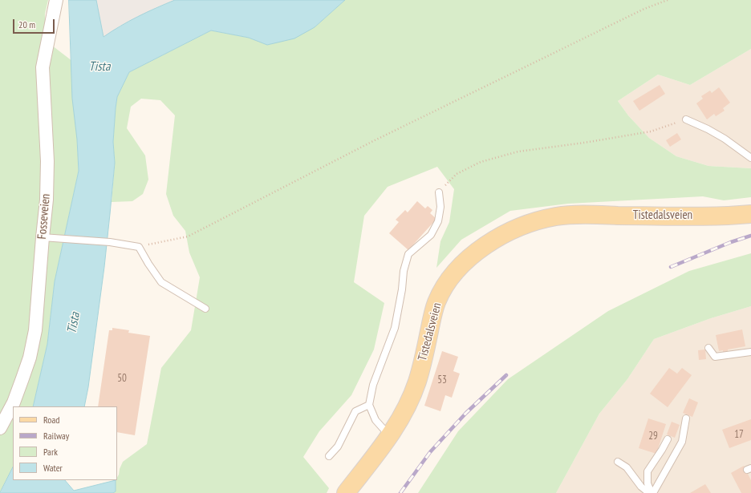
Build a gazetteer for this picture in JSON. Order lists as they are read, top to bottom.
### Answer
{
  "streets": {
    "main road": ["Tistedalsveien"],
    "street": ["Fosseveien"]
  },
  "water": ["Tista"],
  "house_numbers": [
    "50",
    "53",
    "17",
    "29"
  ],
  "legend": [
    "Road",
    "Railway",
    "Park",
    "Water"
  ],
  "scale_bar": "20 m"
}
